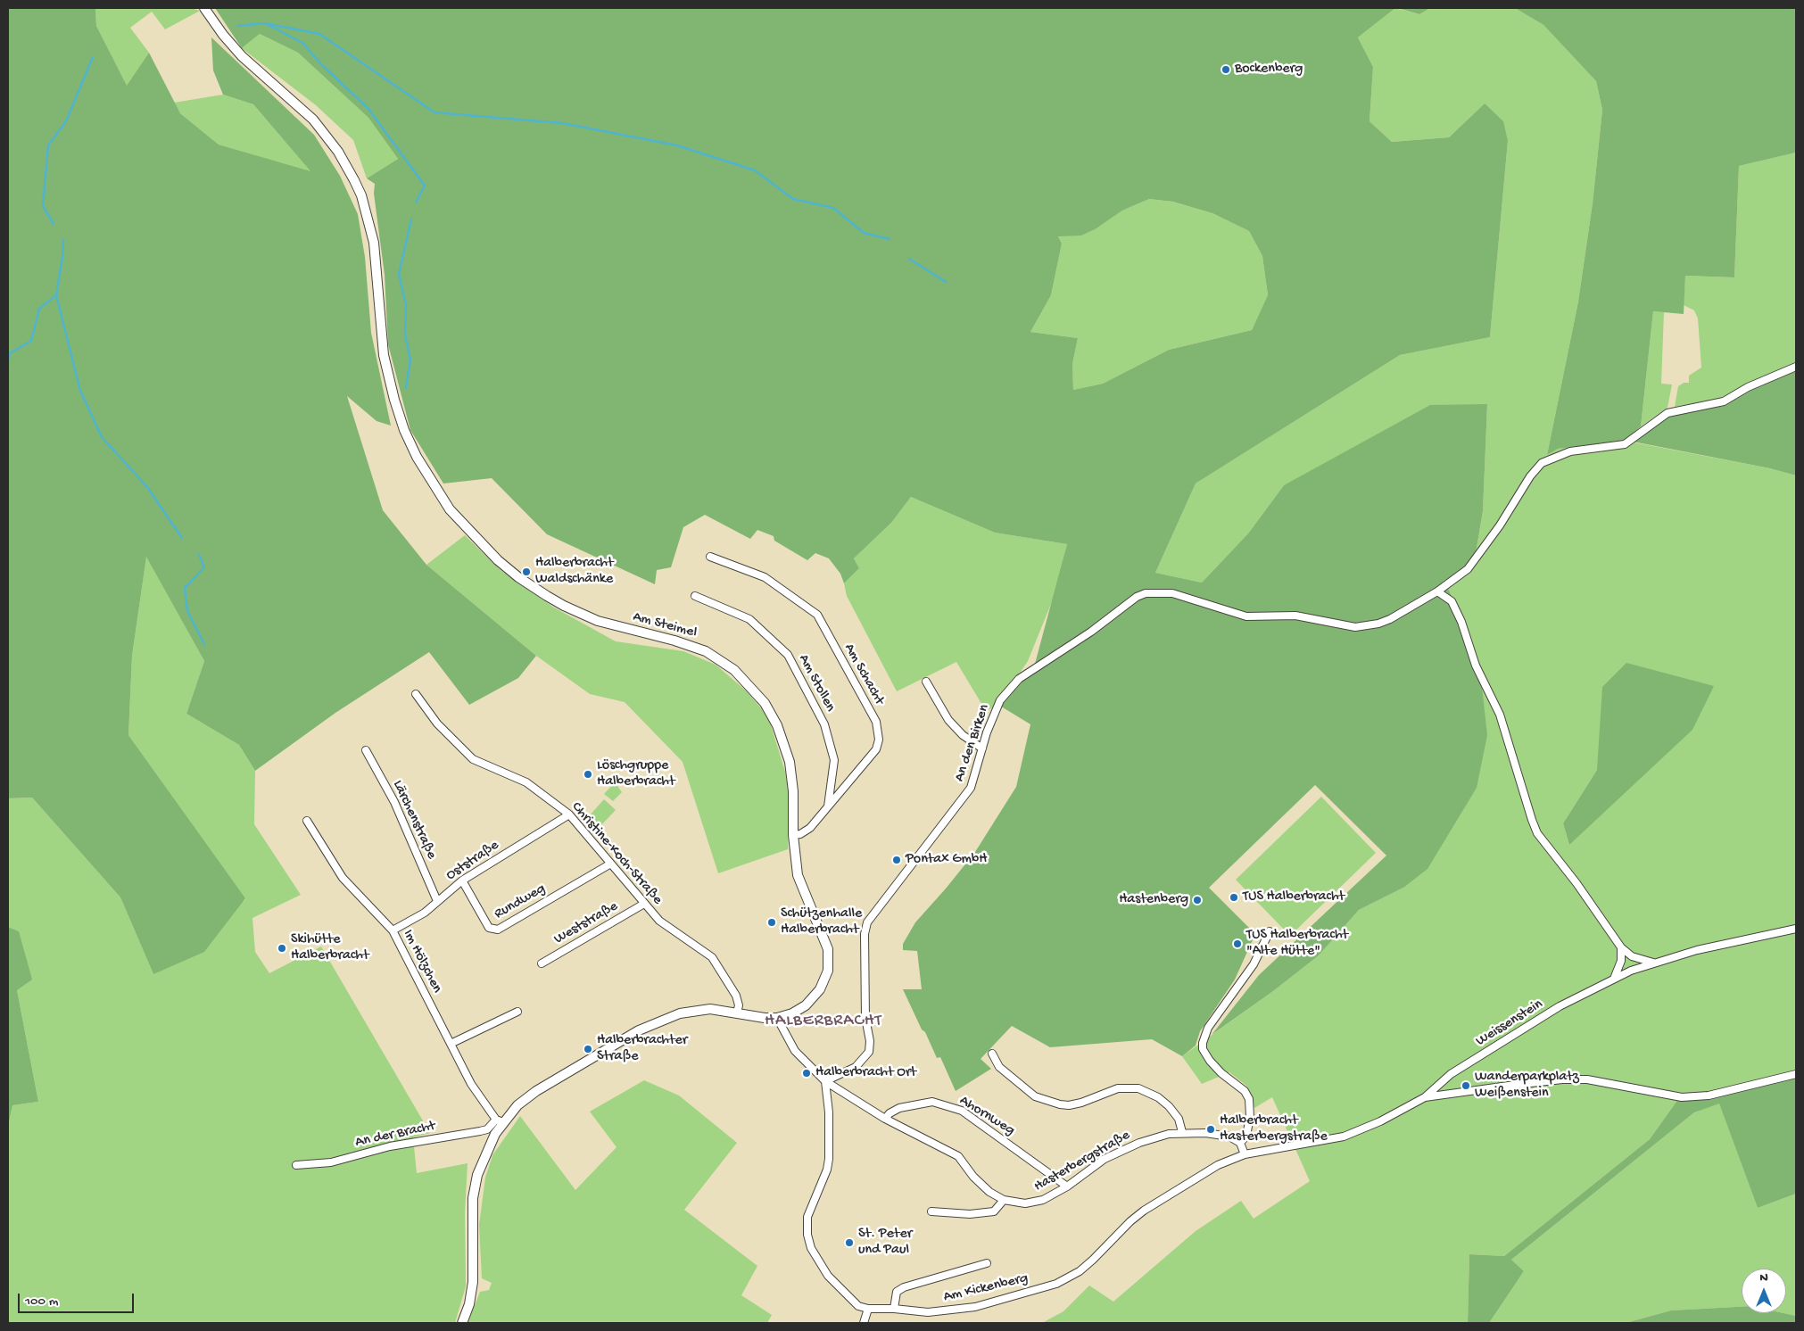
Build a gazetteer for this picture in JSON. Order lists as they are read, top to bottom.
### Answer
{
  "streets": {
    "main road": ["Am Steimel"],
    "street": [
      "Am Schacht",
      "Am Stollen",
      "An den Birken",
      "Lärchenstraße",
      "Christine-Koch-Straße",
      "Oststraße",
      "Rundweg",
      "Weststraße",
      "Im Hölzchen",
      "Weissenstein",
      "Ahornweg",
      "An der Bracht",
      "Hasterbergstraße",
      "Am Kickenberg"
    ]
  },
  "crossings": [
    ["Am Steimel", "Am Schacht"],
    ["Am Steimel", "Hasterbergstraße"],
    ["Am Schacht", "Am Stollen"],
    ["An den Birken", "Hasterbergstraße"],
    ["Lärchenstraße", "Oststraße"],
    ["Christine-Koch-Straße", "Oststraße"],
    ["Christine-Koch-Straße", "Rundweg"],
    ["Christine-Koch-Straße", "Weststraße"],
    ["Oststraße", "Rundweg"],
    ["Oststraße", "Im Hölzchen"],
    ["Im Hölzchen", "An der Bracht"],
    ["Weissenstein", "Am Kickenberg"],
    ["Ahornweg", "Hasterbergstraße"]
  ],
  "districts": ["HALBERBRACHT"],
  "places": [
    "Bockenberg",
    "Halberbracht Waldschänke",
    "Löschgruppe Halberbracht",
    "Pontax GmbH",
    "TUS Halberbracht",
    "Hastenberg",
    "Schützenhalle Halberbracht",
    "TUS Halberbracht \"Alte Hütte\"",
    "Skihütte Halberbracht",
    "Halberbrachter Straße",
    "Halberbracht Ort",
    "Wanderparkplatz Weißenstein",
    "Halberbracht Hasterbergstraße",
    "St. Peter und Paul"
  ],
  "scale_bar": "100 m",
  "north": "top"
}
